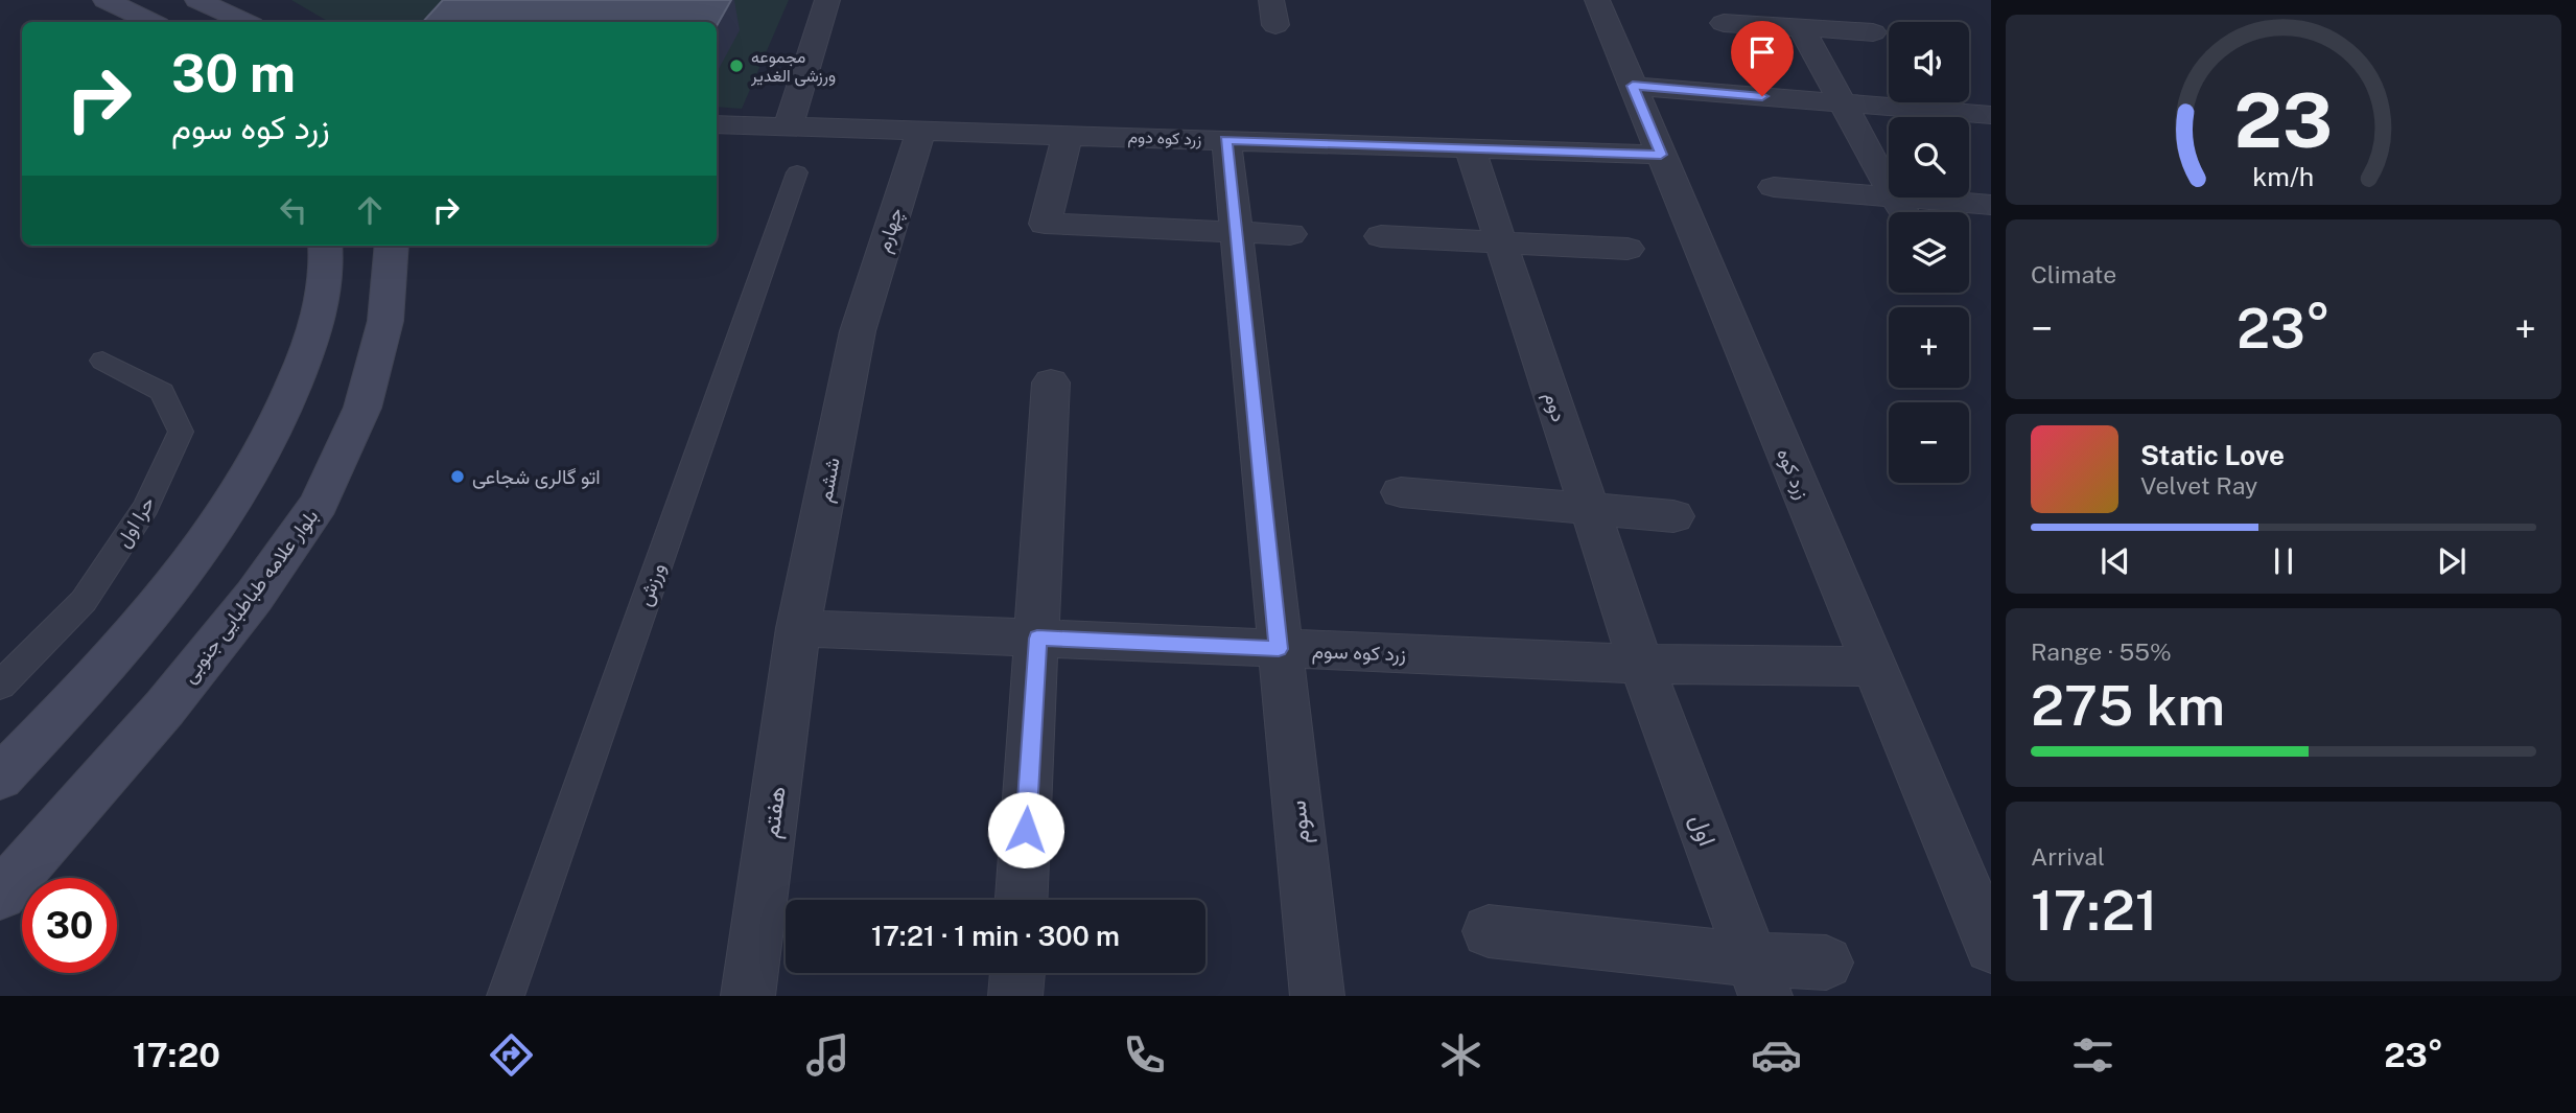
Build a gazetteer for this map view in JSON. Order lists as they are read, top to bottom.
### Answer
{
  "streets": {
    "main road": ["بلوار علامه طباطبایی جنوبی"],
    "street": [
      "زرد کوه دوم",
      "چهارم",
      "دوم",
      "زرد کوه",
      "ششم",
      "زرد کوه سوم",
      "هفتم",
      "سوم",
      "اول"
    ],
    "lane": ["حرا اول", "ورزش"]
  },
  "crossings": [
    ["زرد کوه دوم", "چهارم"],
    ["زرد کوه دوم", "دوم"],
    ["زرد کوه دوم", "زرد کوه"],
    ["چهارم", "ششم"],
    ["دوم", "زرد کوه سوم"],
    ["دوم", "اول"],
    ["زرد کوه", "زرد کوه سوم"],
    ["ششم", "زرد کوه سوم"],
    ["ششم", "هفتم"],
    ["زرد کوه سوم", "هفتم"],
    ["زرد کوه سوم", "سوم"],
    ["زرد کوه سوم", "اول"]
  ],
  "places": ["مجموعه ورزشی الغدیر", "اتو گالری شجاعی"],
  "page": {
    "map_buttons": ["+", "−"],
    "turn": ["30 m", "زرد کوه سوم"],
    "tile": [
      "Climate",
      ["Range · 55%", "275 km"],
      ["Arrival", "17:21"]
    ],
    "heat": ["−", "23°", "+"],
    "song": ["Static Love", "Velvet Ray"],
    "limit": "30",
    "trip": "17:21 · 1 min · 300 m",
    "tabs": ["17:20", "23°"],
    "gauge": ["23", "km/h"]
  }
}
